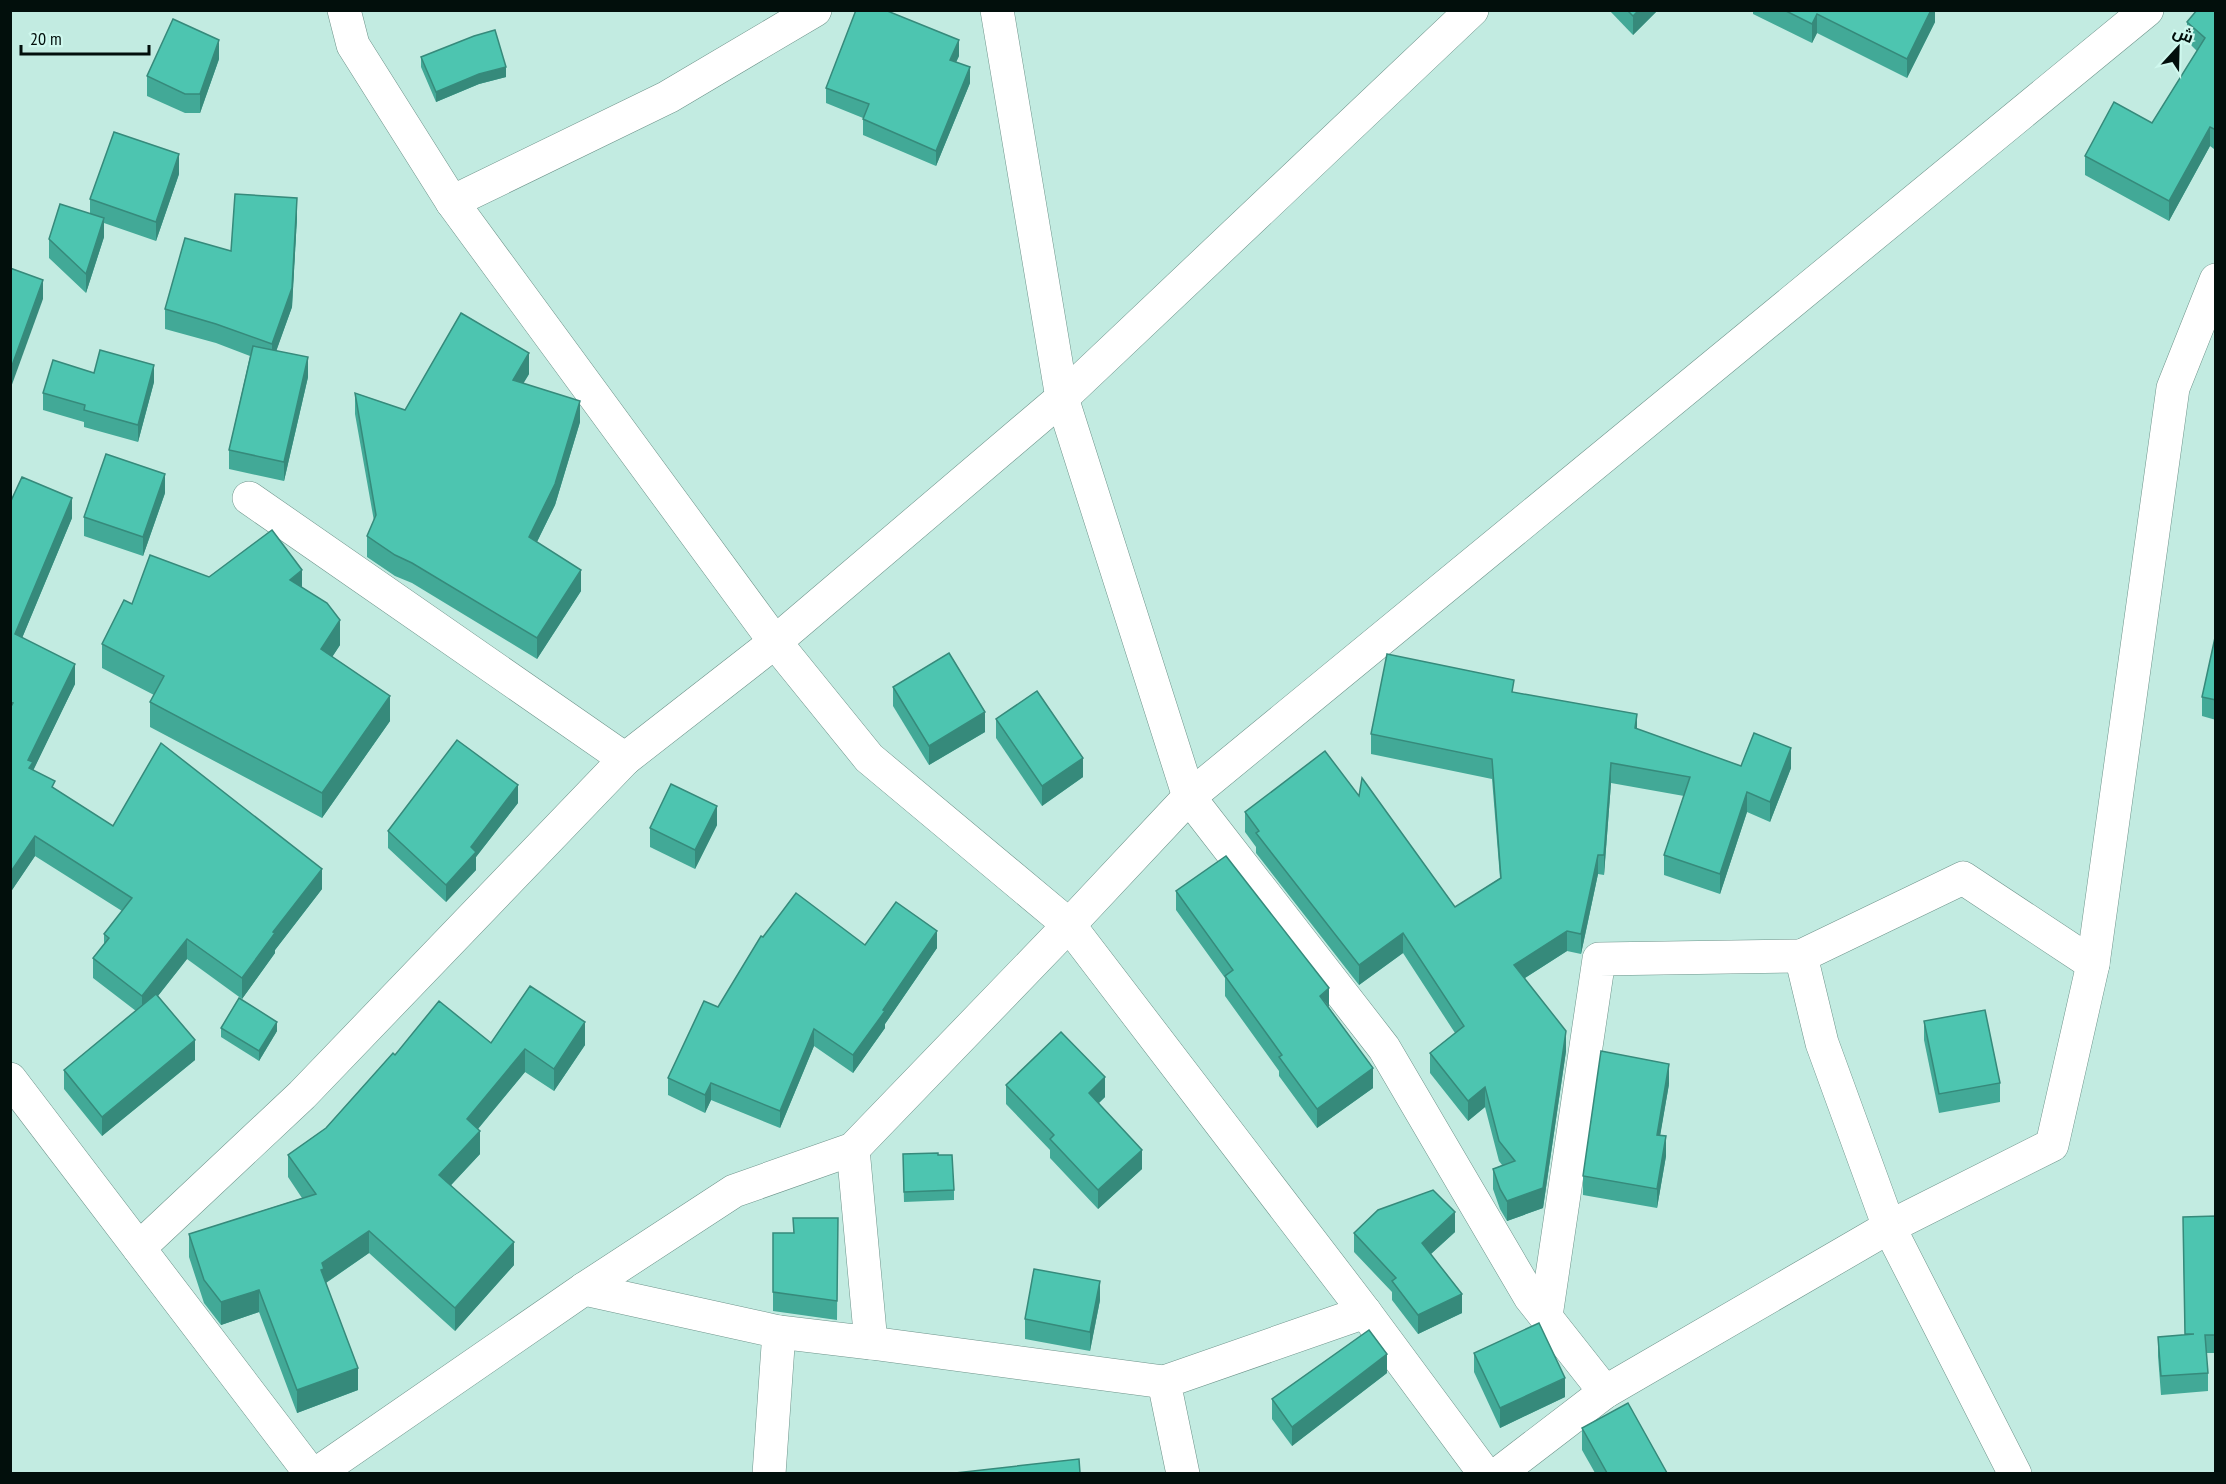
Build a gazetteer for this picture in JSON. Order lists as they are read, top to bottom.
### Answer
{
  "scale_bar": "20 m",
  "north": "top"
}
